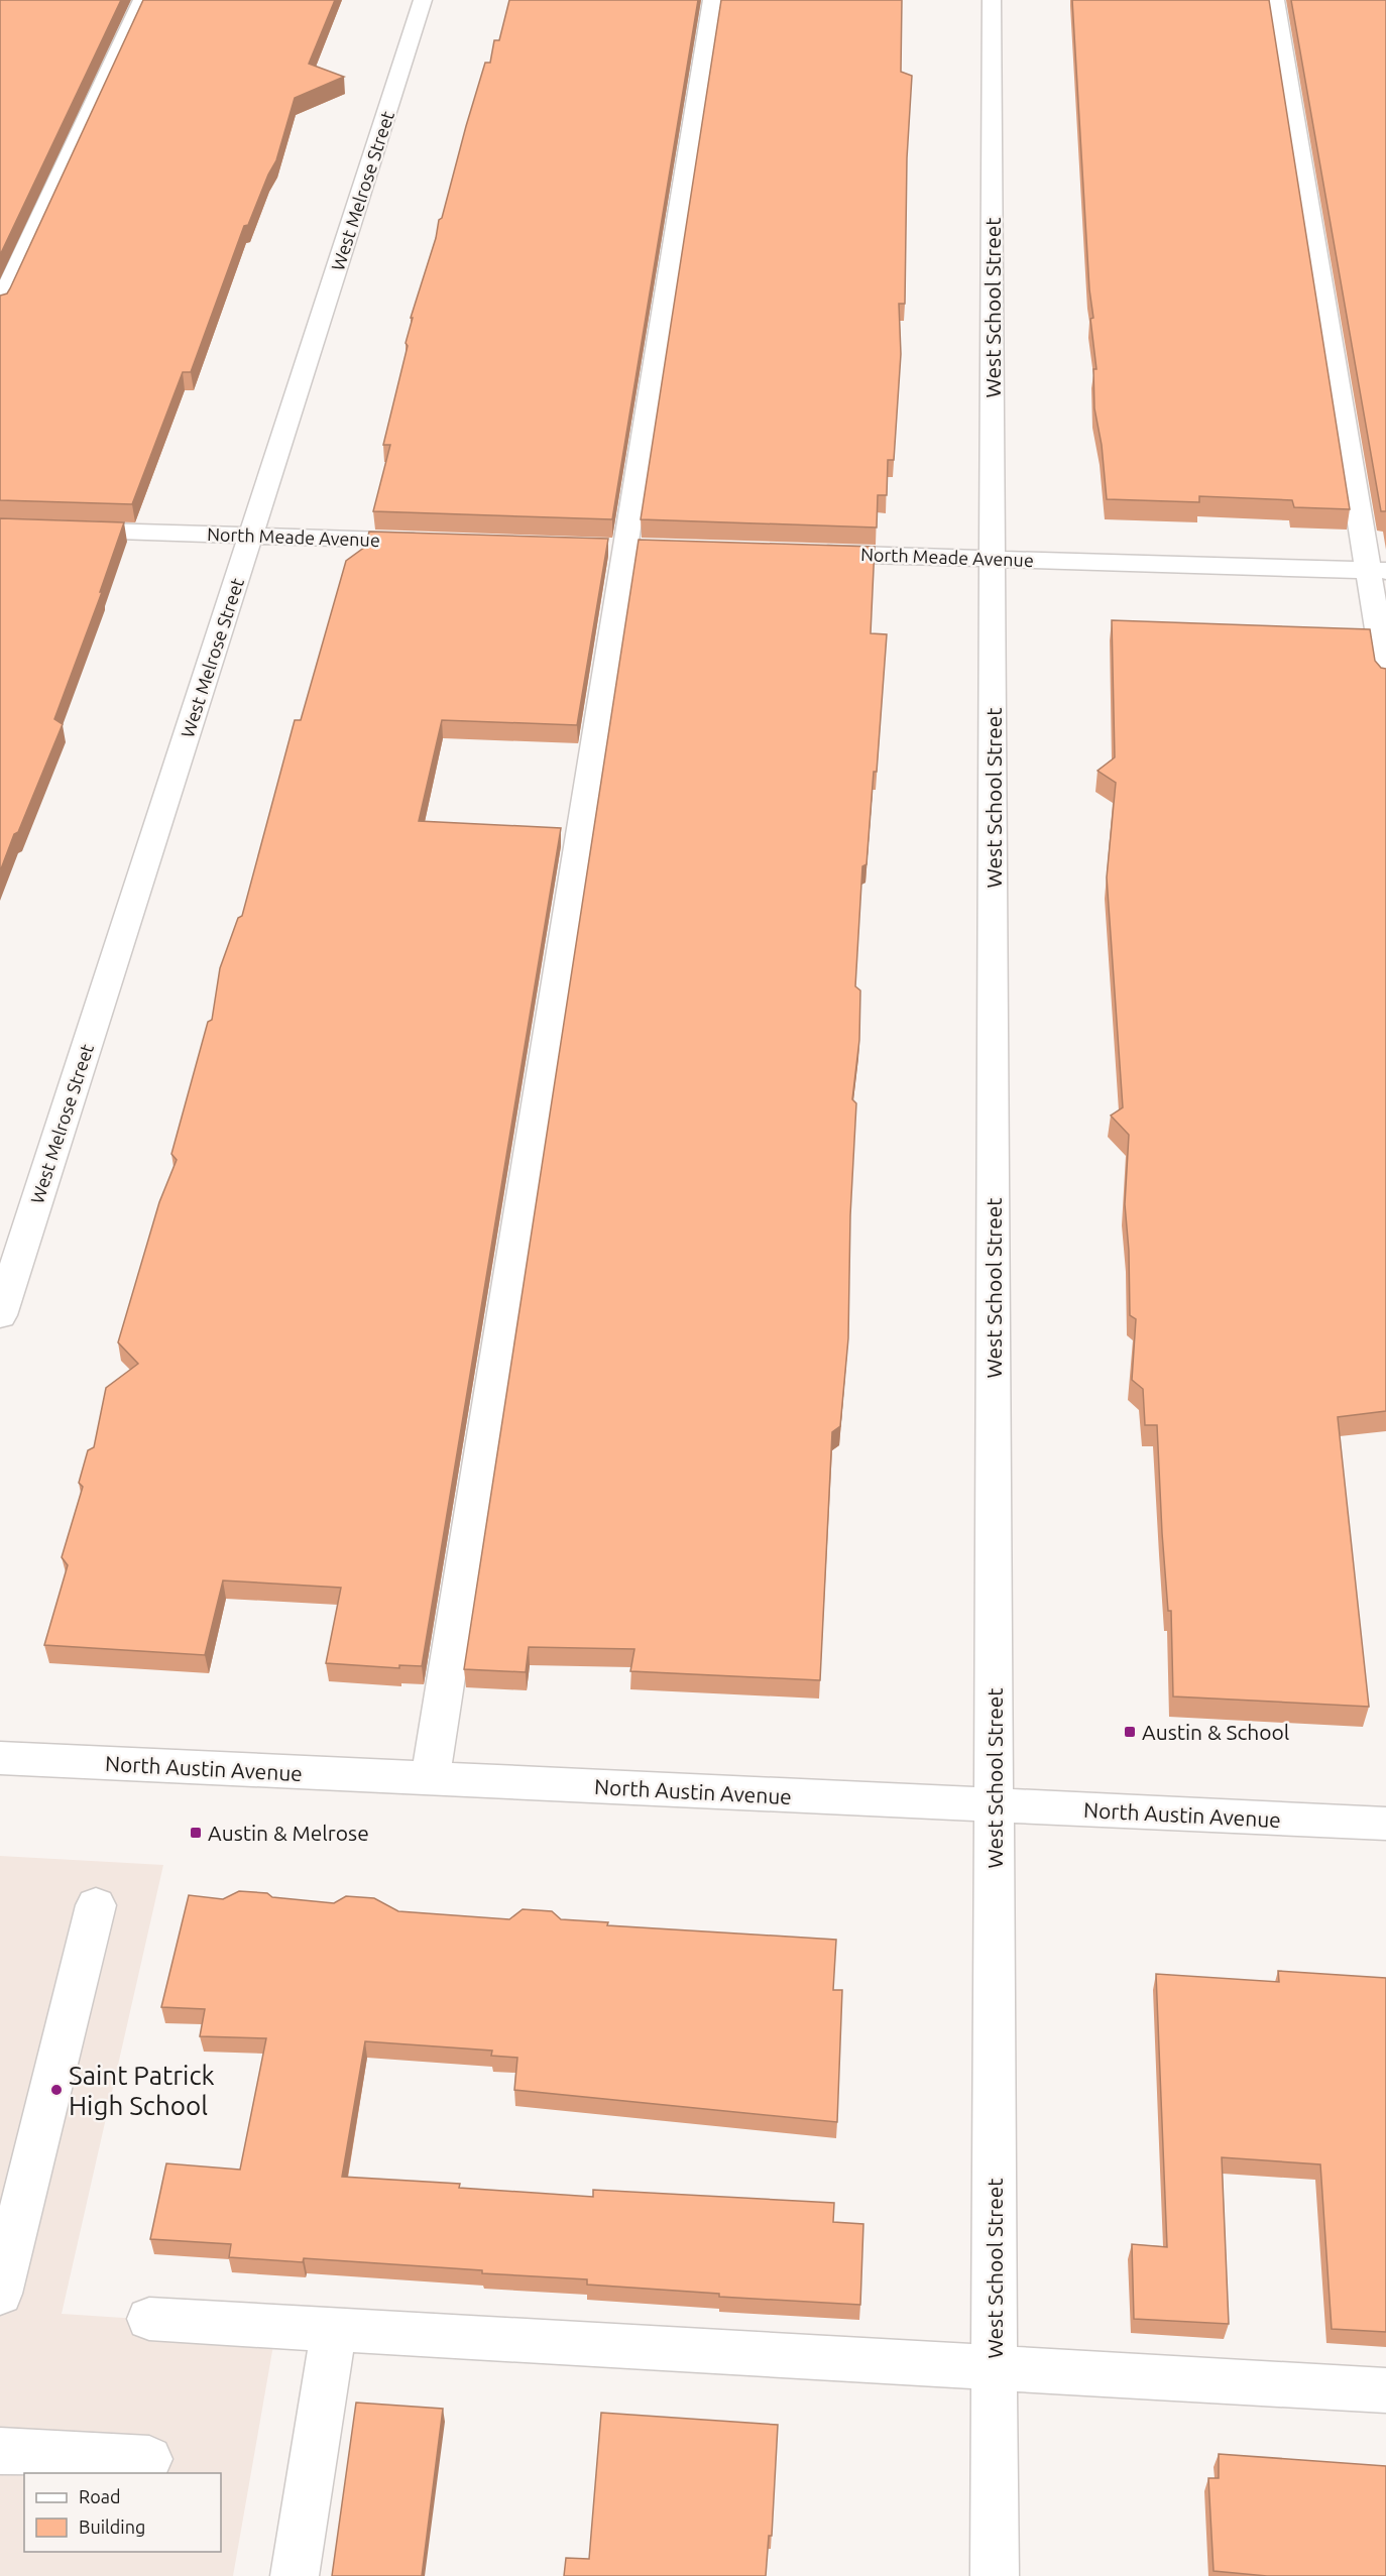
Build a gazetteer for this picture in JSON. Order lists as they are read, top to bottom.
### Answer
{
  "streets": {
    "street": [
      "West Melrose Street",
      "West School Street",
      "North Meade Avenue",
      "North Austin Avenue"
    ]
  },
  "crossings": [
    ["West Melrose Street", "North Meade Avenue"],
    ["West School Street", "North Meade Avenue"],
    ["West School Street", "North Austin Avenue"]
  ],
  "places": {
    "transit": ["Austin & School", "Austin & Melrose"],
    "other": ["Saint Patrick High School"]
  },
  "legend": ["Road", "Building"]
}
